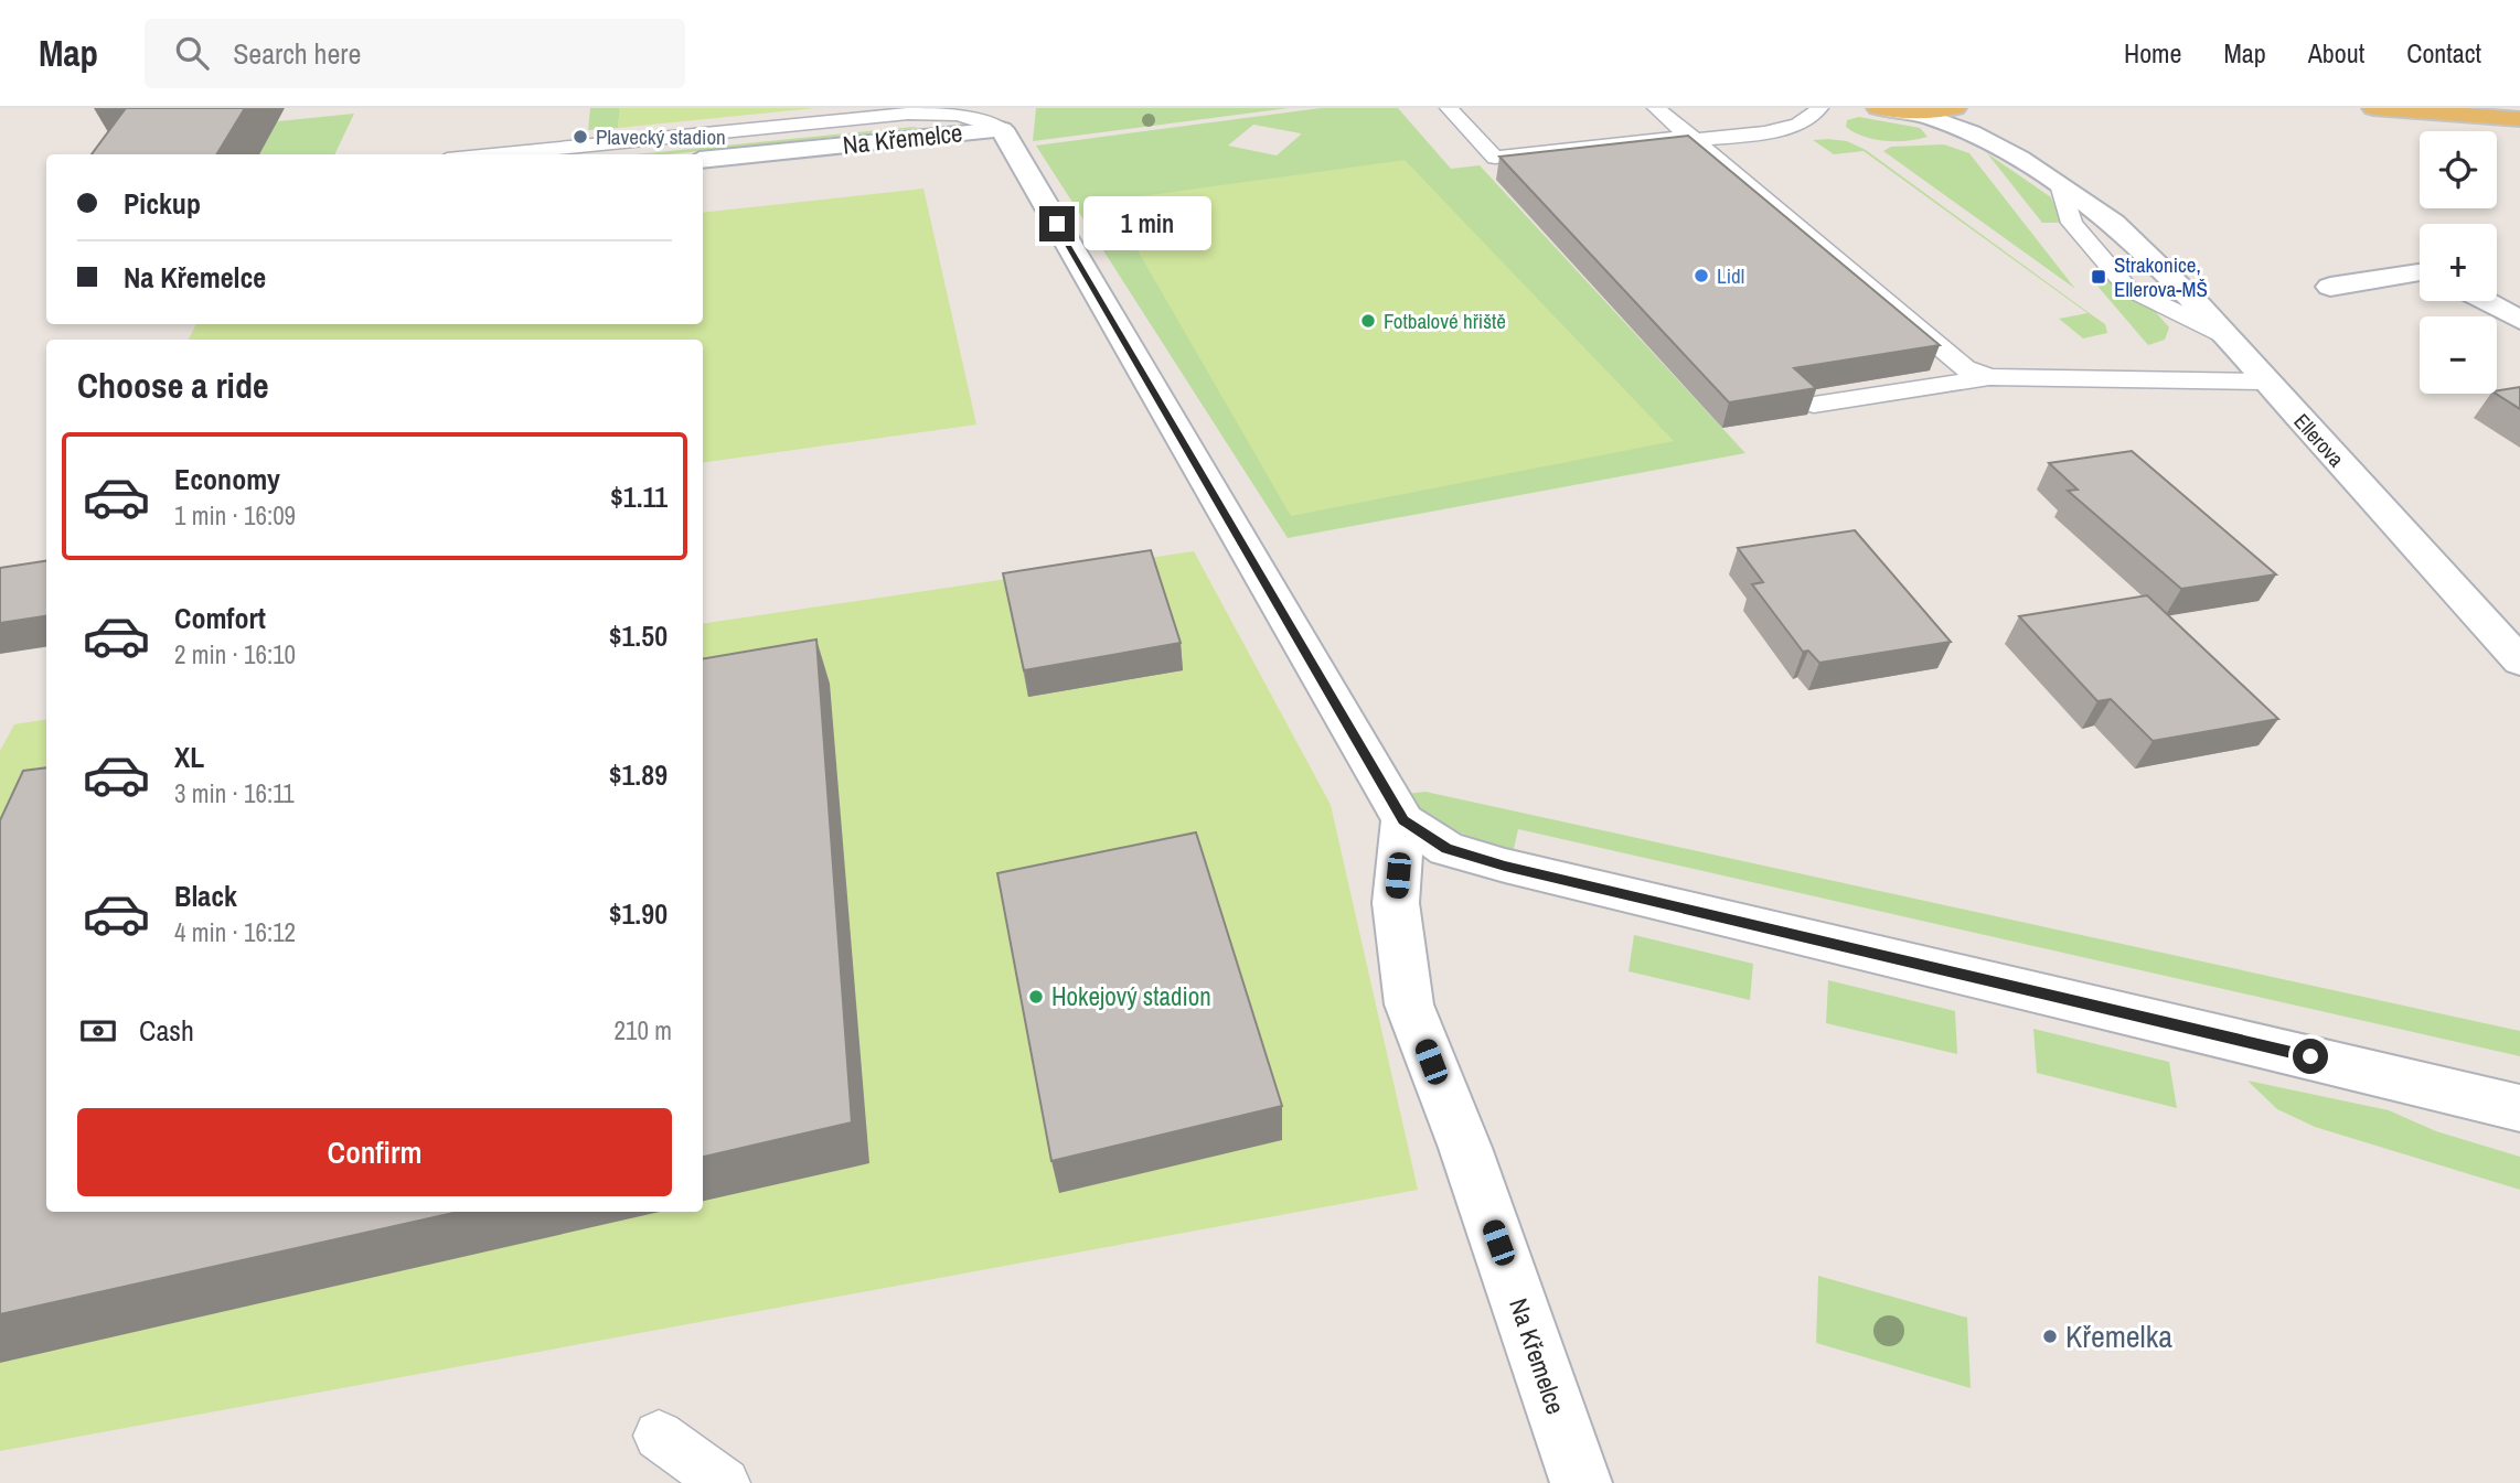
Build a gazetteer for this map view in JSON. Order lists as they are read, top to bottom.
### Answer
{
  "streets": {
    "street": ["Na Křemelce", "Ellerova"]
  },
  "places": {
    "other": [
      "Plavecký stadion",
      "Lidl",
      "Fotbalové hřiště",
      "Hokejový stadion",
      "Křemelka"
    ],
    "transit": ["Strakonice, Ellerova-MŠ"]
  },
  "page": {
    "header": "Map",
    "search": "Search here",
    "nav": [
      "Home",
      "Map",
      "About",
      "Contact"
    ],
    "map_buttons": ["+", "−"],
    "banner": ["Pickup", "Na Křemelce"],
    "bubble": "1 min",
    "heading": "Choose a ride",
    "list": [
      {
        "name": "Economy",
        "note": "1 min · 16:09",
        "value": "$1.11"
      },
      {
        "name": "Comfort",
        "note": "2 min · 16:10",
        "value": "$1.50"
      },
      {
        "name": "XL",
        "note": "3 min · 16:11",
        "value": "$1.89"
      },
      {
        "name": "Black",
        "note": "4 min · 16:12",
        "value": "$1.90"
      }
    ],
    "pay": ["Cash", "210 m"],
    "buttons": "Confirm"
  }
}
